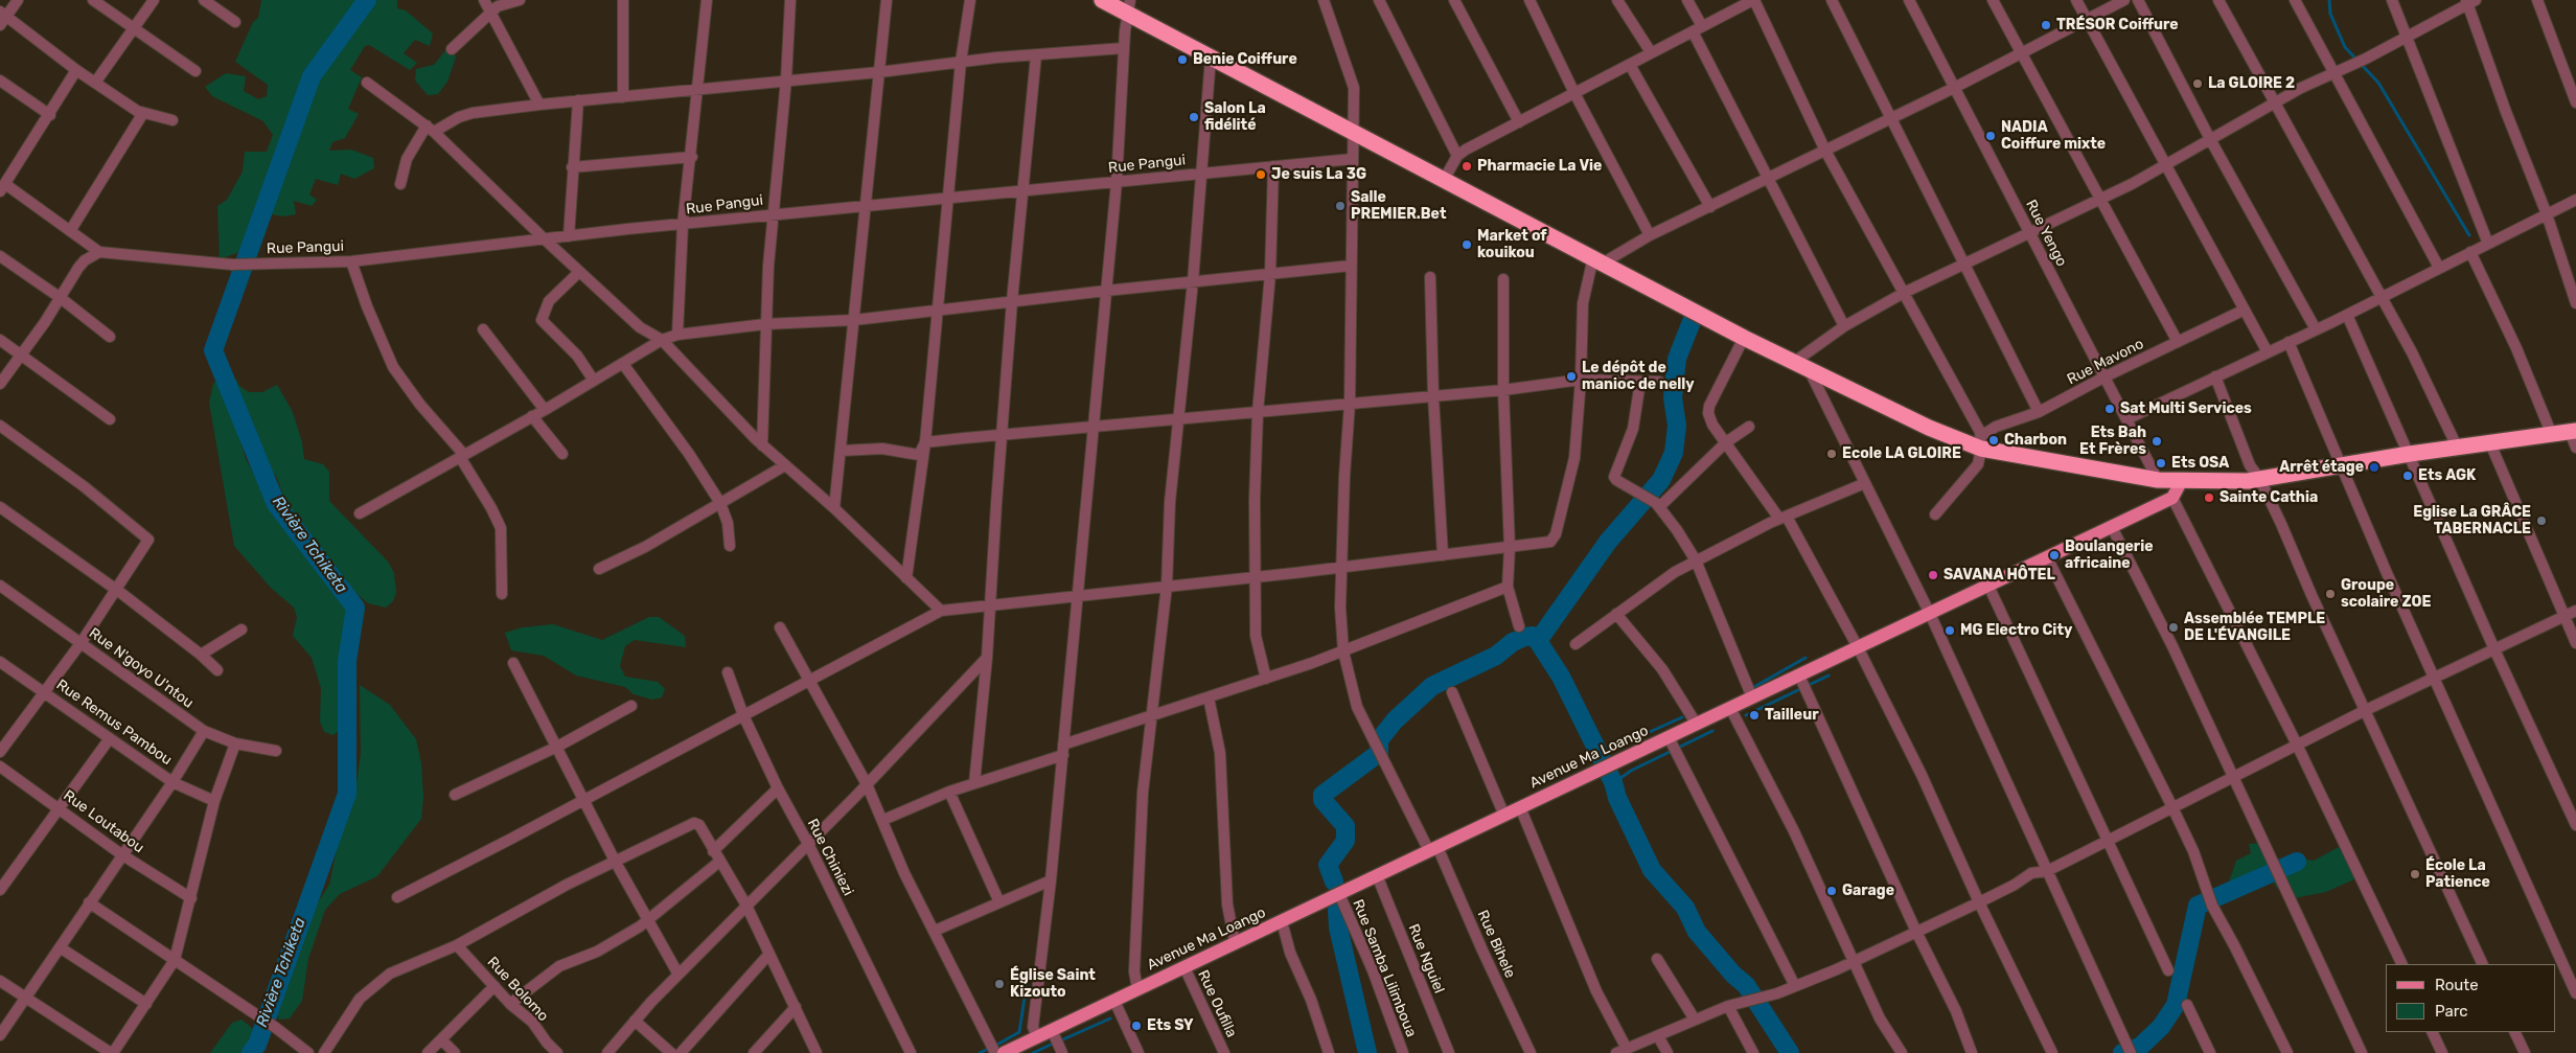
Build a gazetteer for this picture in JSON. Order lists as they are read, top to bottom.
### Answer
{
  "streets": {
    "main road": ["Avenue Ma Loango"],
    "street": [
      "Rue Pangui",
      "Rue Yengo",
      "Rue Mavono",
      "Rue N'goyo U'ntou",
      "Rue Remus Pambou",
      "Rue Loutabou",
      "Rue Chiniezi",
      "Rue Bihele",
      "Rue Nguiel",
      "Rue Samba Lilimboua",
      "Rue Bolomo",
      "Rue Oufilla"
    ]
  },
  "crossings": [
    ["Rue Pangui", "Rue Bihele"],
    ["Rue Yengo", "Rue Mavono"],
    ["Avenue Ma Loango", "Rue Bihele"],
    ["Avenue Ma Loango", "Rue Nguiel"],
    ["Avenue Ma Loango", "Rue Samba Lilimboua"],
    ["Avenue Ma Loango", "Rue Oufilla"]
  ],
  "water": ["Rivière Tchiketa"],
  "places": [
    "TRÉSOR Coiffure",
    "Benie Coiffure",
    "La GLOIRE 2",
    "Salon La fidélité",
    "NADIA Coiffure mixte",
    "Pharmacie La Vie",
    "Je suis La 3G",
    "Salle PREMIER.Bet",
    "Market of kouikou",
    "Le dépôt de manioc de nelly",
    "Sat Multi Services",
    "Charbon",
    "Ets Bah Et Frères",
    "Ecole LA GLOIRE",
    "Ets OSA",
    "Arrêt étage",
    "Ets AGK",
    "Sainte Cathia",
    "Eglise La GRÂCE TABERNACLE",
    "Boulangerie africaine",
    "SAVANA HÔTEL",
    "Groupe scolaire ZOE",
    "Assemblée TEMPLE DE L'ÉVANGILE",
    "MG Electro City",
    "Tailleur",
    "École La Patience",
    "Garage",
    "Église Saint Kizouto",
    "Ets SY"
  ],
  "legend": ["Route", "Parc"]
}
